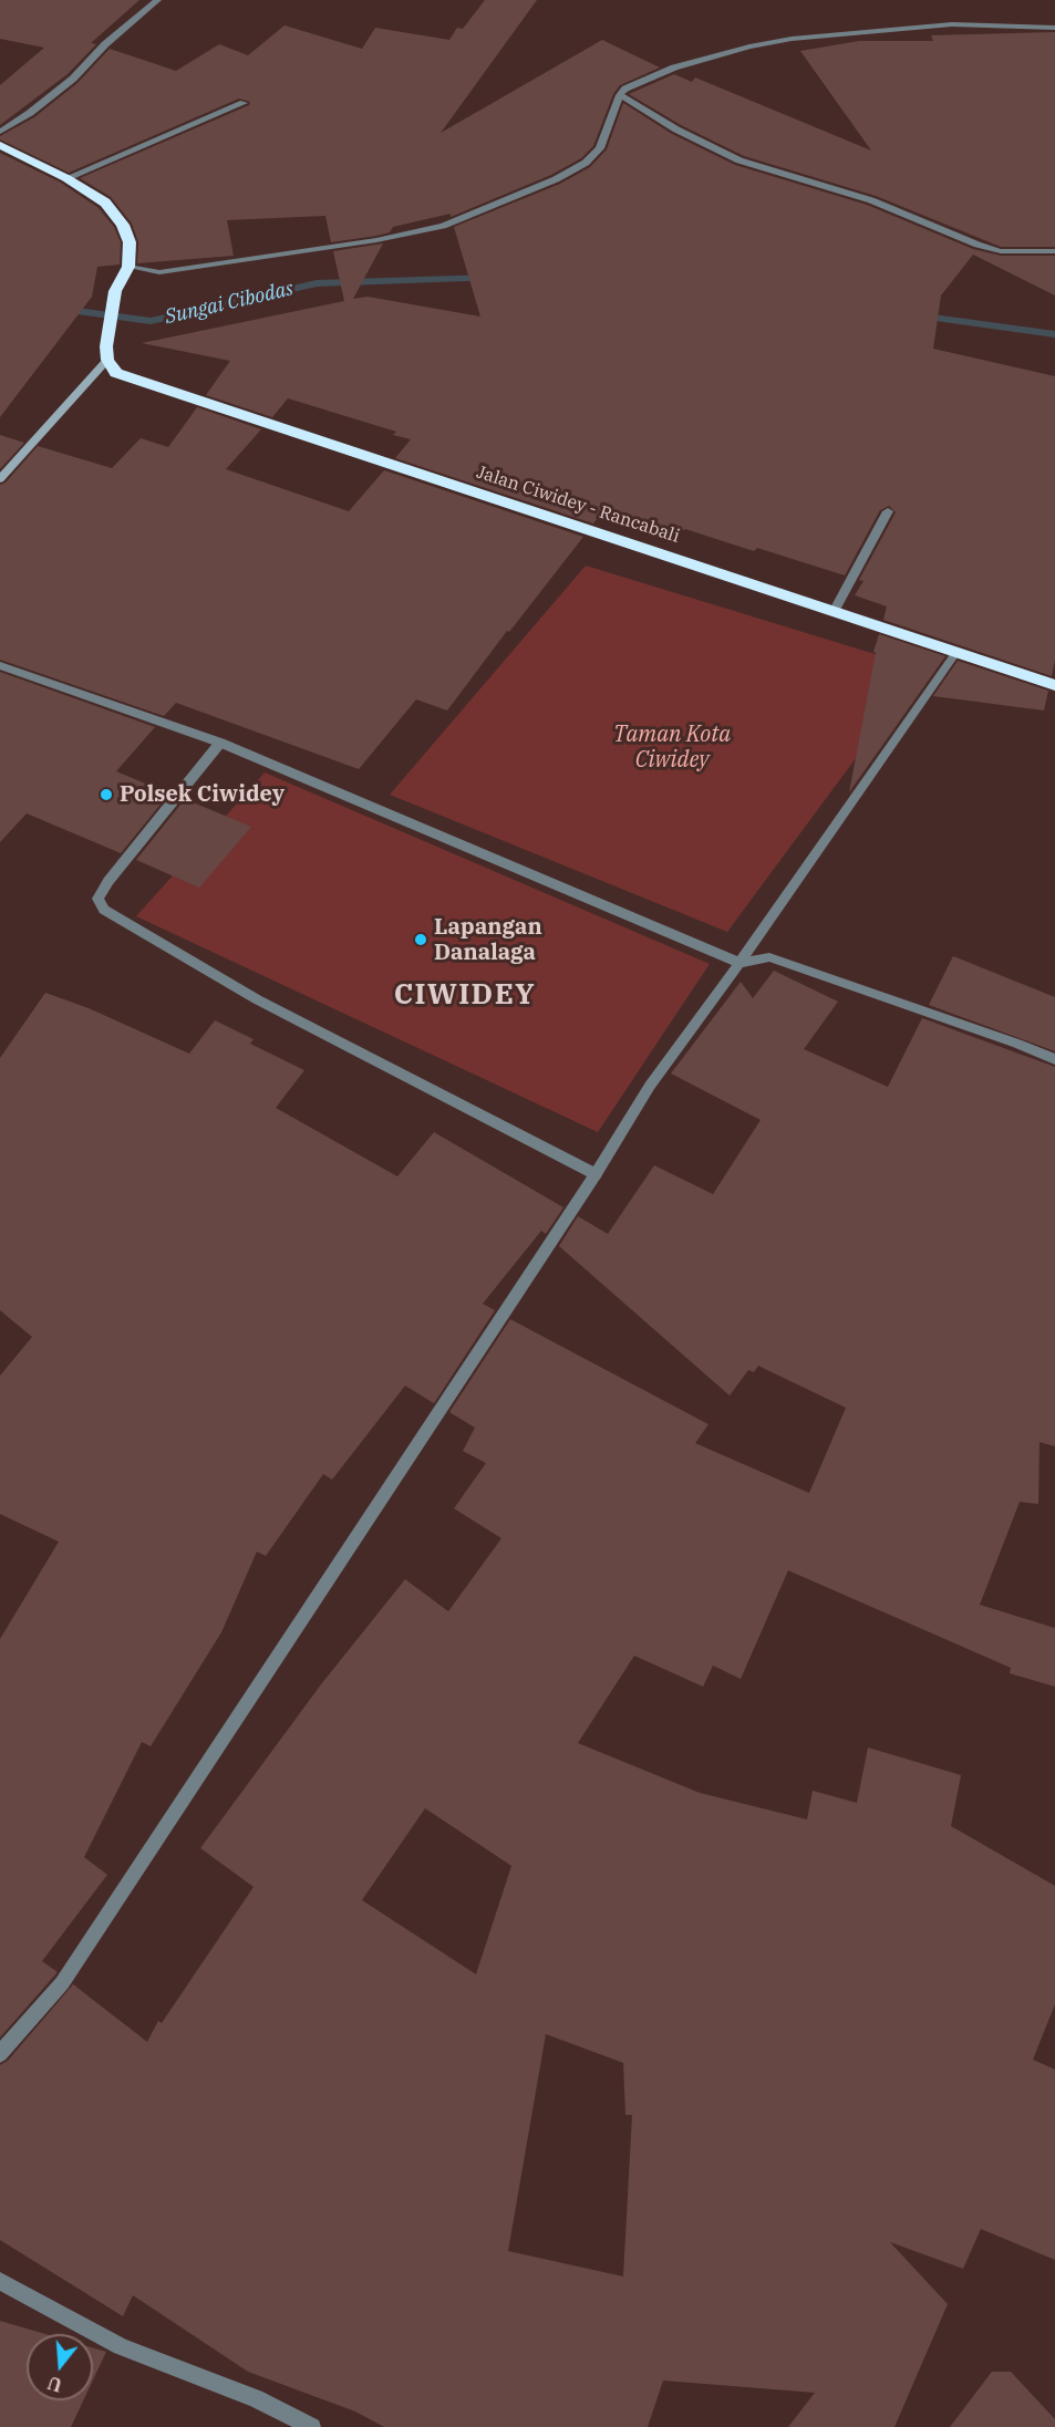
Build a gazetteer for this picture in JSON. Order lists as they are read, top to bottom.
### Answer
{
  "streets": {
    "highway": ["Jalan Ciwidey - Rancabali"]
  },
  "districts": ["CIWIDEY"],
  "water": ["Sungai Cibodas"],
  "parks": ["Taman Kota Ciwidey"],
  "places": ["Polsek Ciwidey", "Lapangan Danalaga"],
  "north": "bottom"
}
